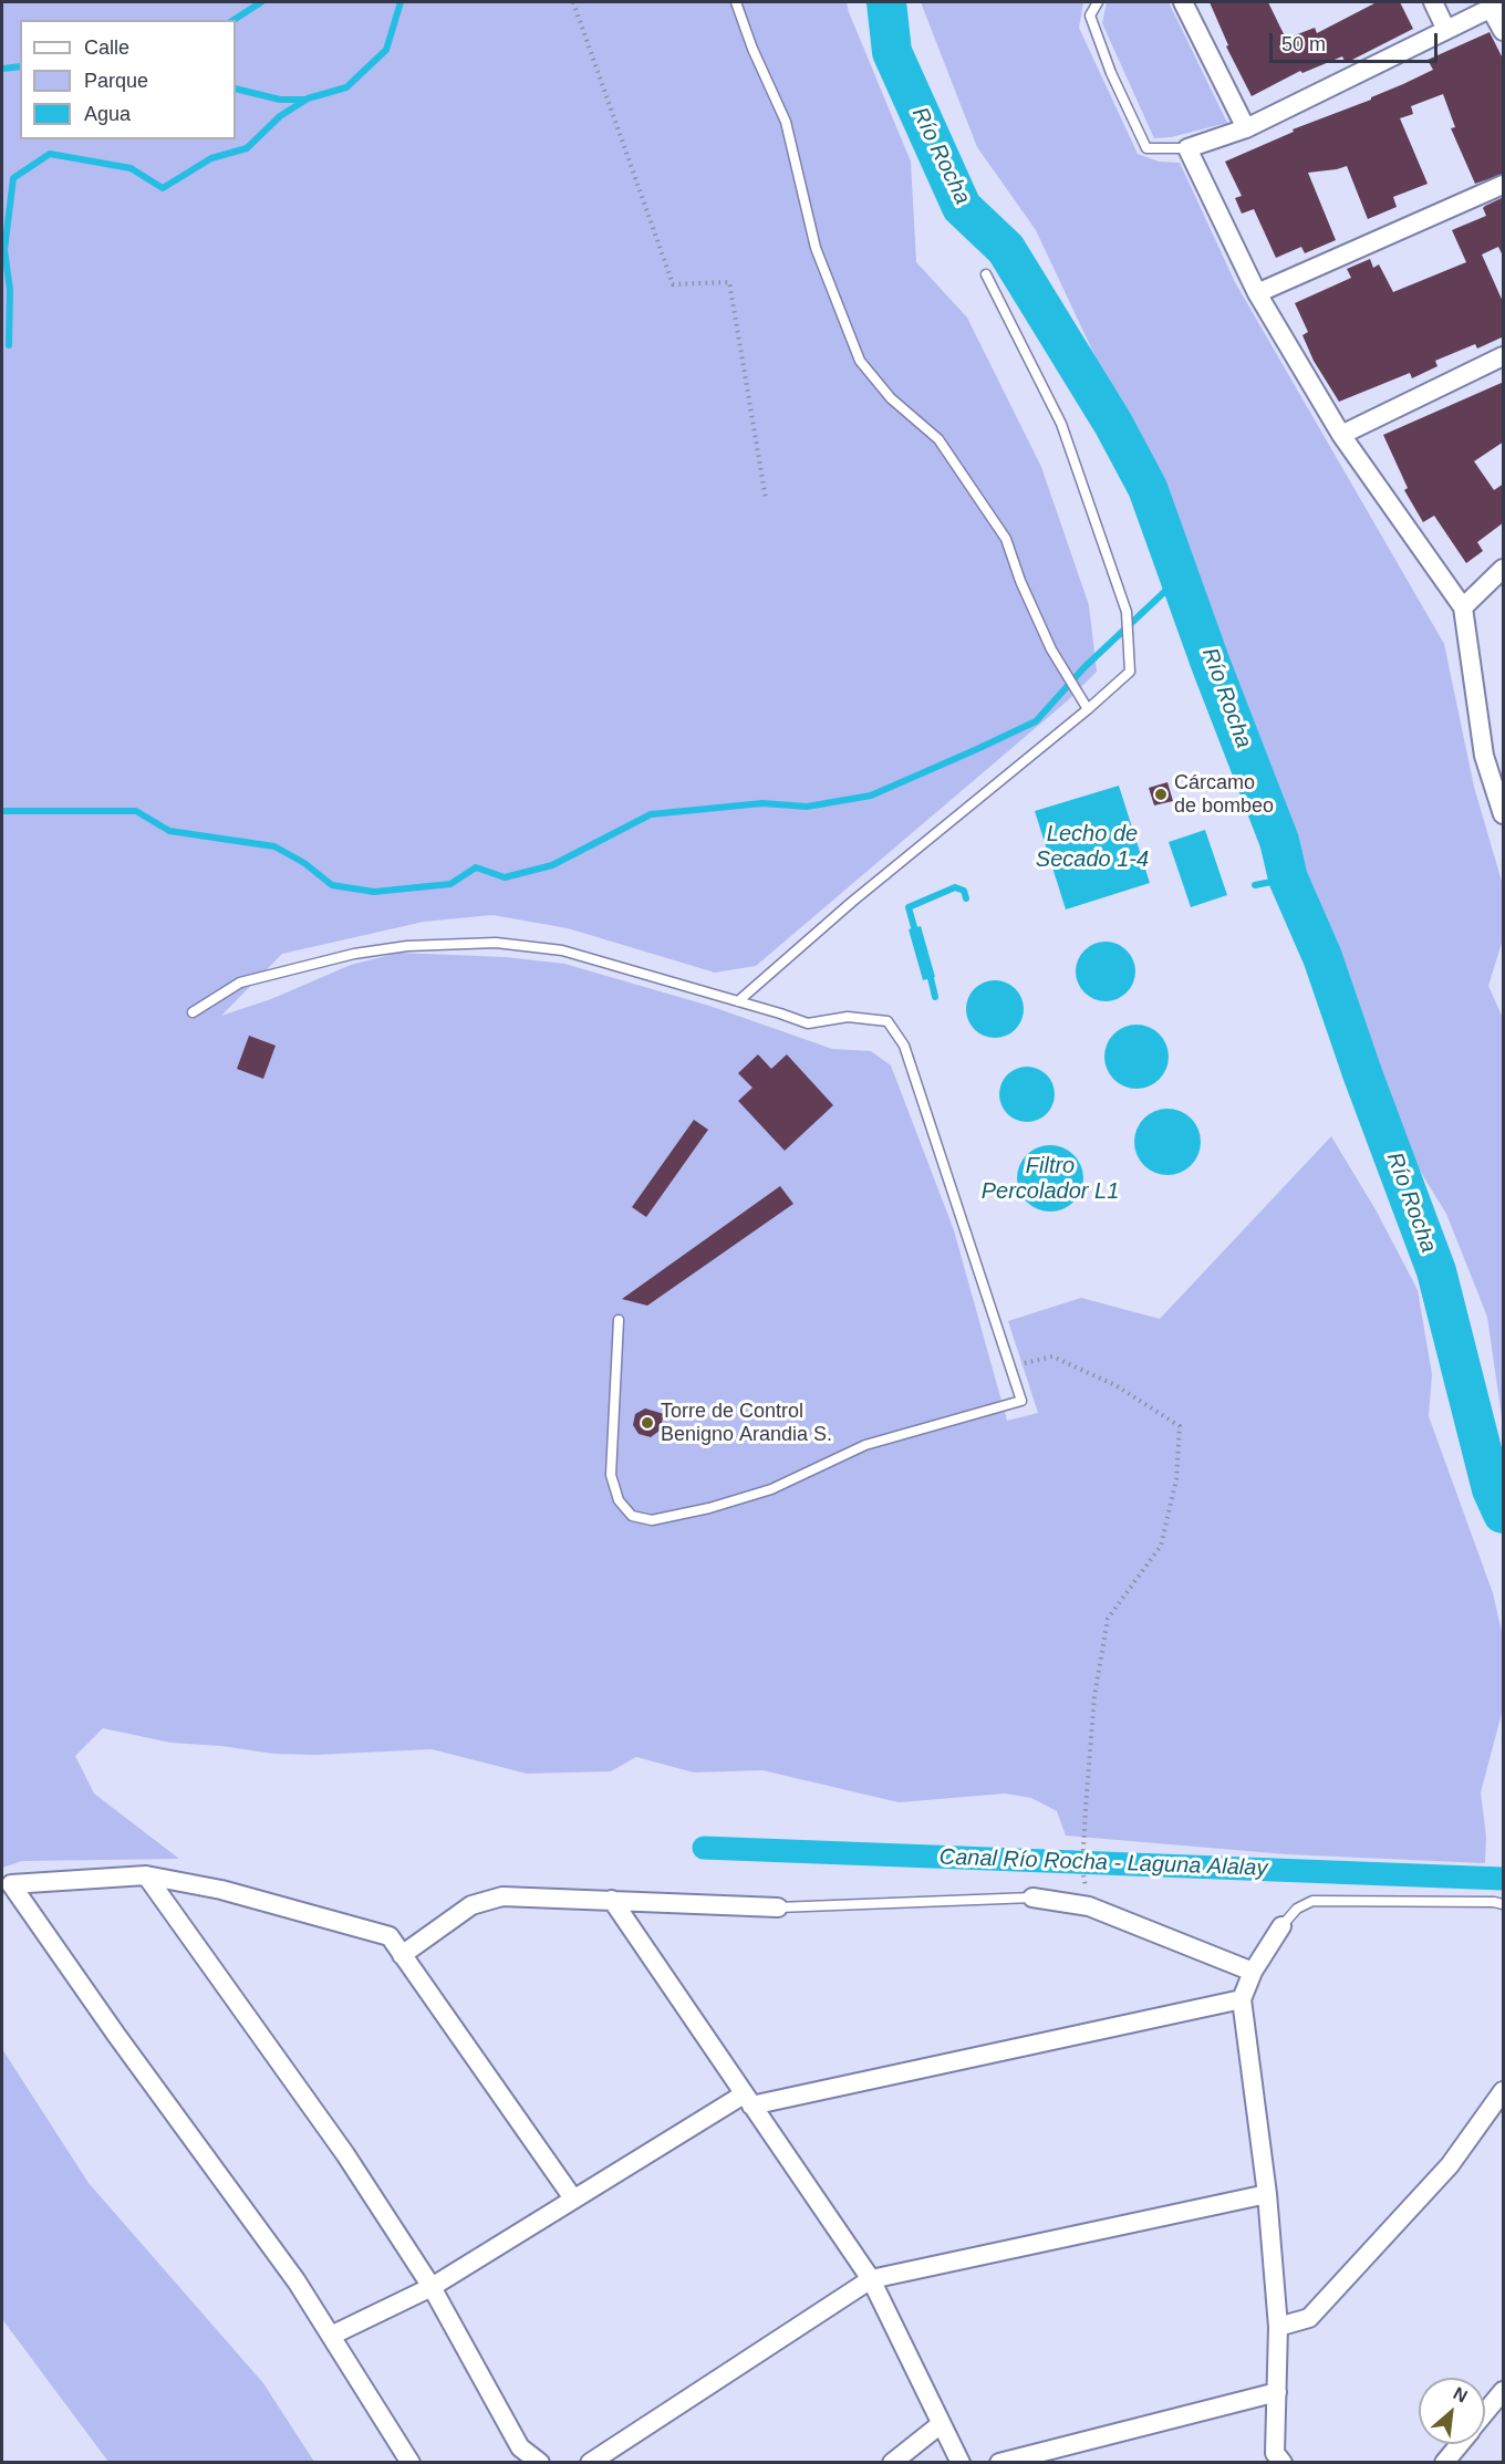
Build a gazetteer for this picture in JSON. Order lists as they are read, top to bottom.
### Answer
{
  "water": [
    "Río Rocha",
    "Lecho de Secado 1-4",
    "Filtro Percolador L1",
    "Canal Río Rocha - Laguna Alalay"
  ],
  "places": ["Cárcamo de bombeo", "Torre de Control Benigno Arandia S."],
  "legend": ["Calle", "Parque", "Agua"],
  "scale_bar": "50 m",
  "north": "top right"
}
